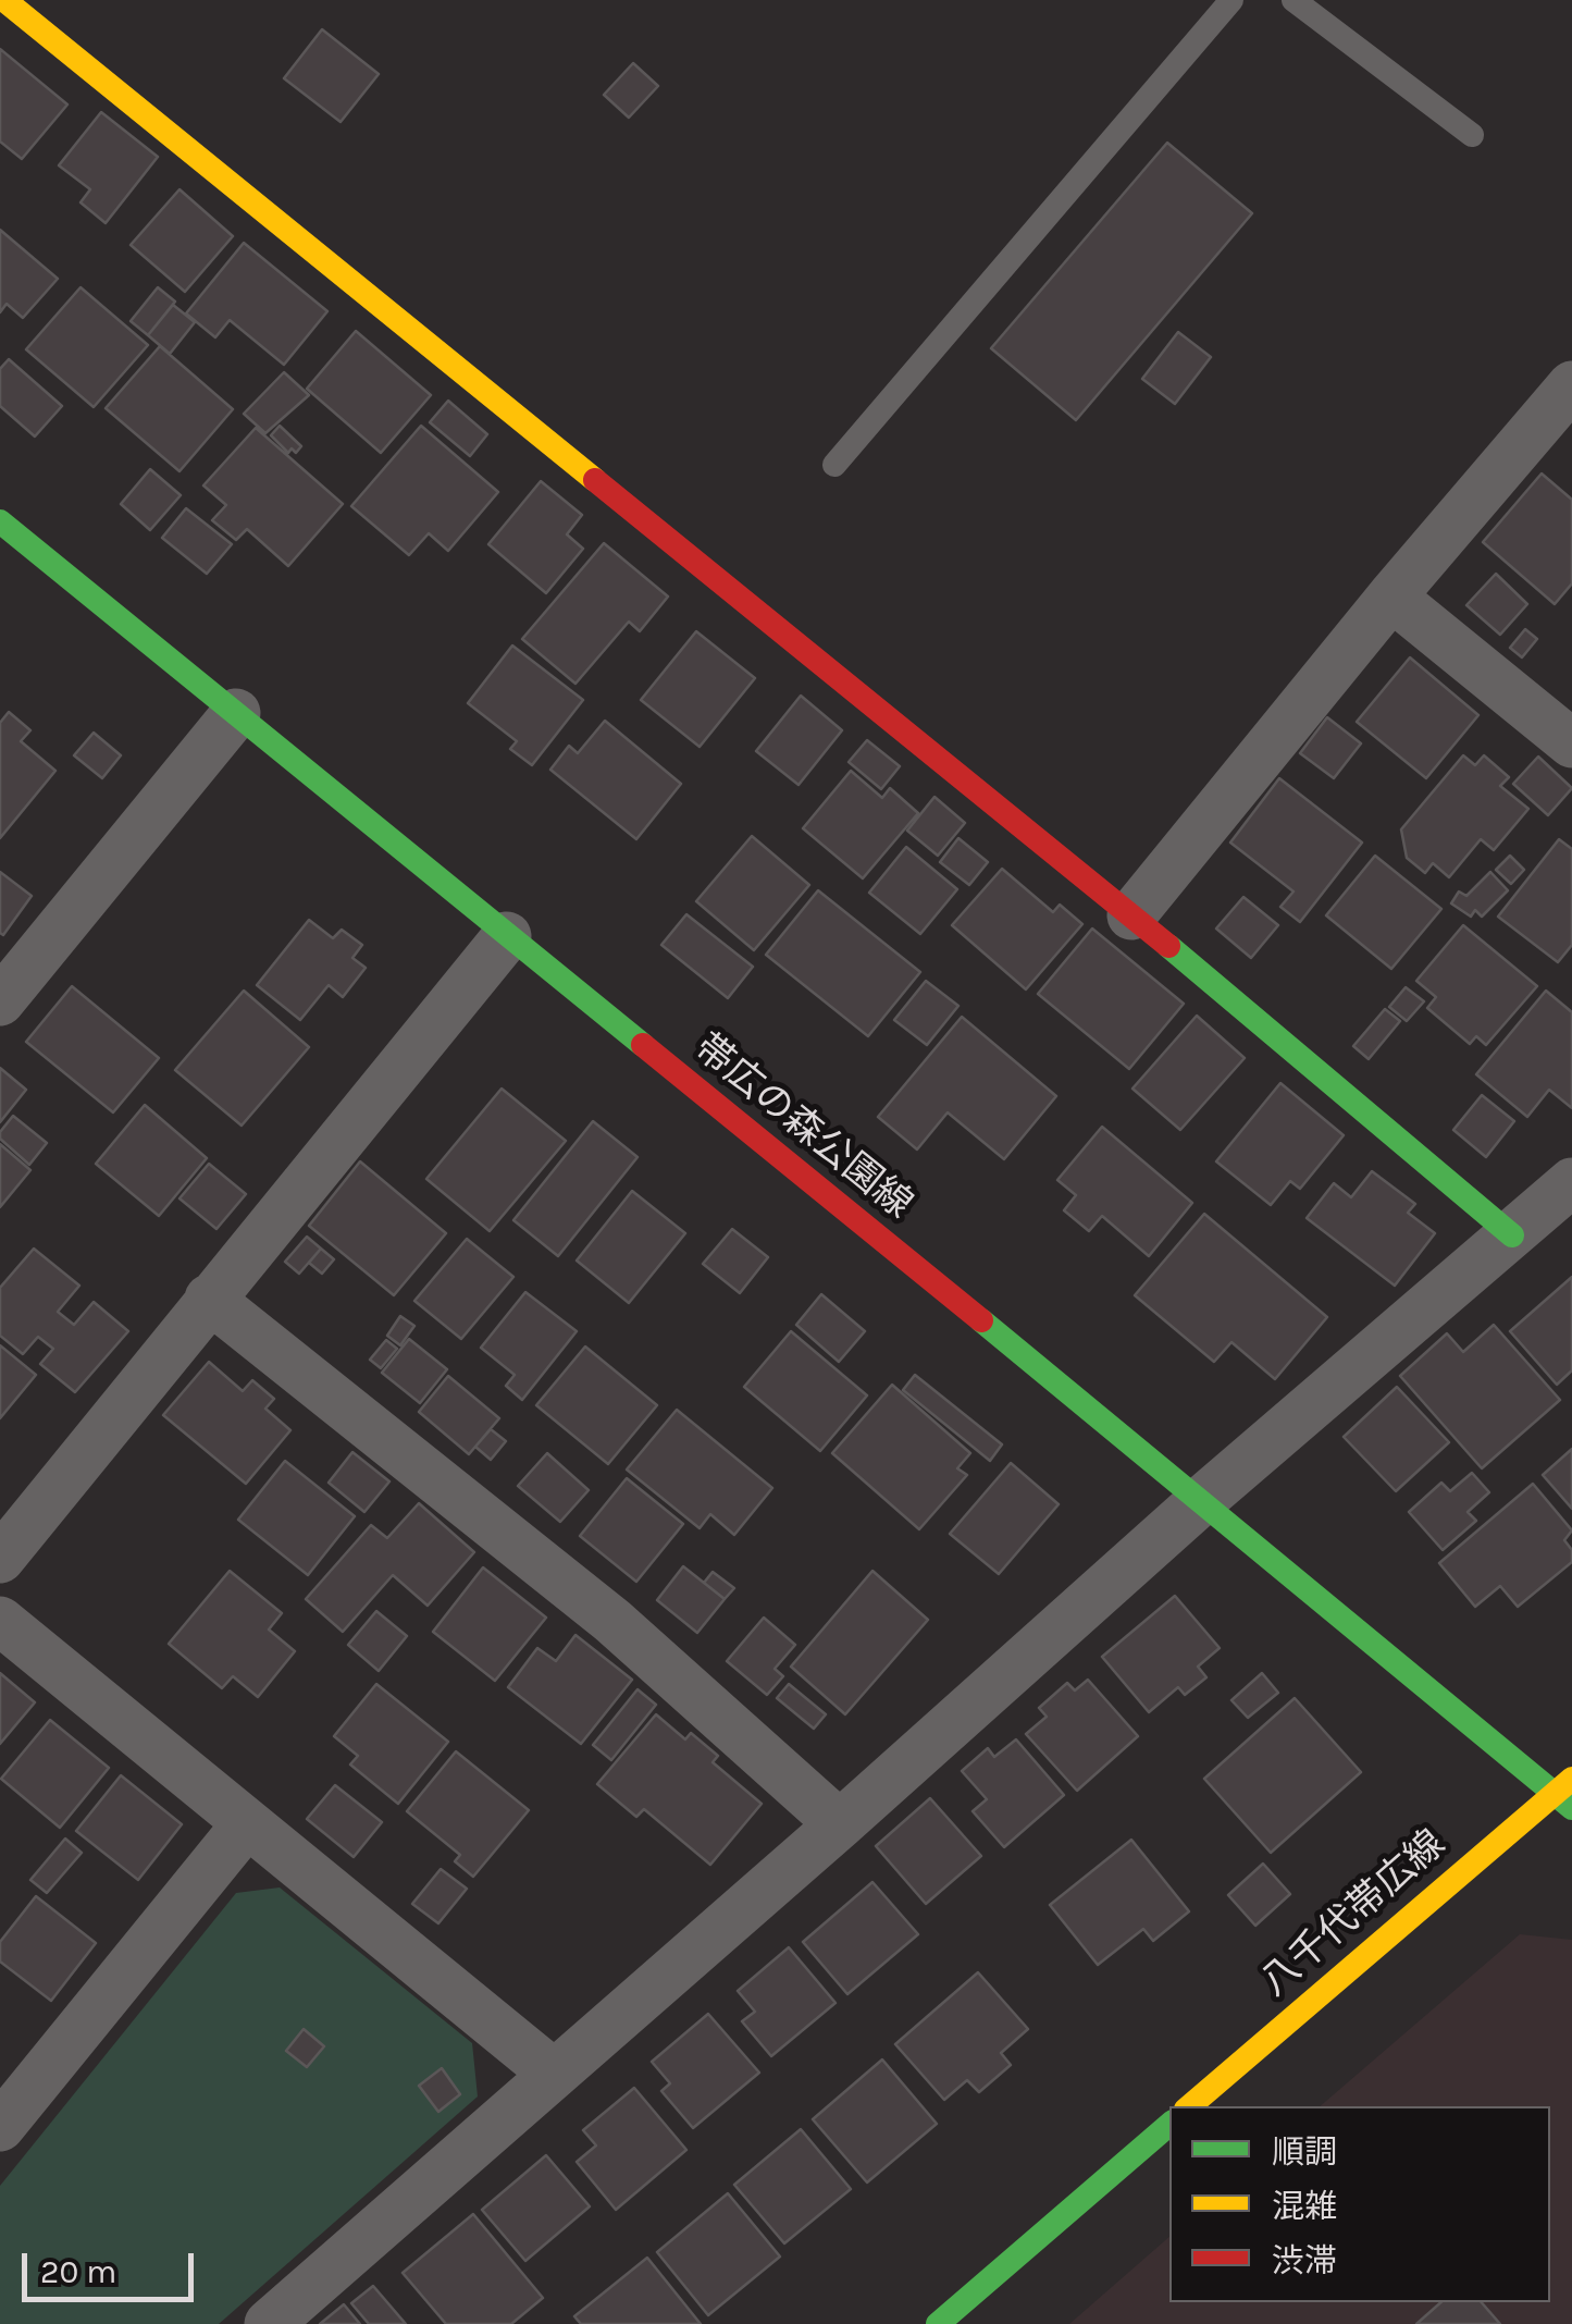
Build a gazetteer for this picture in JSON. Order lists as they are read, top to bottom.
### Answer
{
  "streets": {
    "main road": ["帯広の森公園線", "八千代帯広線"]
  },
  "crossings": [
    ["帯広の森公園線", "八千代帯広線"]
  ],
  "legend": ["順調", "混雑", "渋滞"],
  "scale_bar": "20 m"
}
